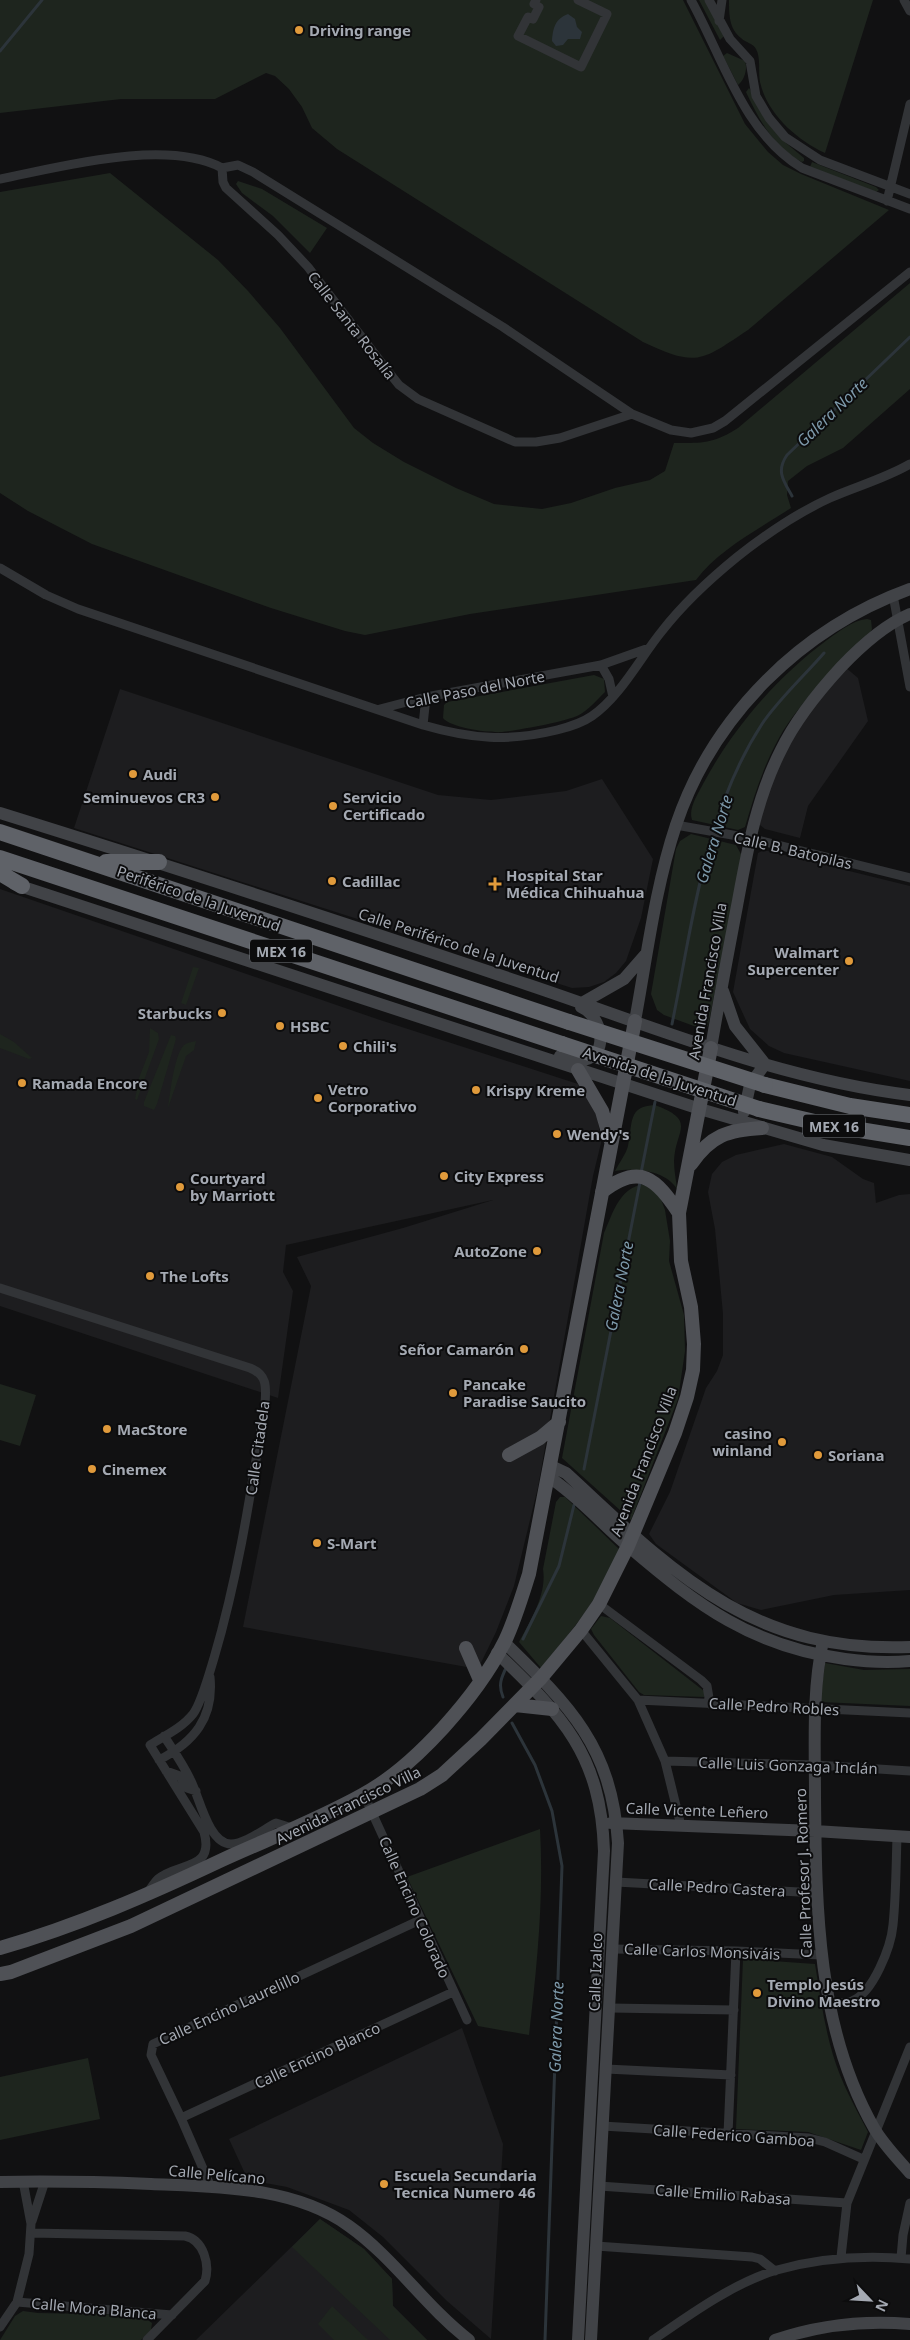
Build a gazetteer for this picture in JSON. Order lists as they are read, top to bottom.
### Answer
{
  "streets": {
    "highway": ["Periférico de la Juventud", "MEX 16", "Avenida de la Juventud"],
    "main road": [
      "Calle Periférico de la Juventud",
      "Avenida Francisco Villa",
      "Calle Vicente Leñero",
      "Calle Profesor J. Romero",
      "Calle Izalco",
      "Calle Pelícano"
    ],
    "street": [
      "Calle Santa Rosalía",
      "Calle Paso del Norte",
      "Calle B. Batopilas",
      "Calle Citadela",
      "Calle Pedro Robles",
      "Calle Luis Gonzaga Inclán",
      "Calle Pedro Castera",
      "Calle Encino Colorado",
      "Calle Carlos Monsiváis",
      "Calle Encino Laurelillo",
      "Calle Encino Blanco",
      "Calle Federico Gamboa",
      "Calle Emilio Rabasa",
      "Calle Mora Blanca"
    ]
  },
  "crossings": [
    ["Calle B. Batopilas", "Avenida Francisco Villa"],
    ["Periférico de la Juventud", "Avenida de la Juventud"],
    ["Calle Periférico de la Juventud", "Avenida Francisco Villa"],
    ["Avenida Francisco Villa", "Calle Encino Colorado"],
    ["Avenida Francisco Villa", "Calle Izalco"],
    ["Calle Pedro Robles", "Calle Profesor J. Romero"],
    ["Calle Luis Gonzaga Inclán", "Calle Profesor J. Romero"],
    ["Calle Vicente Leñero", "Calle Profesor J. Romero"],
    ["Calle Vicente Leñero", "Calle Izalco"],
    ["Calle Profesor J. Romero", "Calle Pedro Castera"],
    ["Calle Profesor J. Romero", "Calle Carlos Monsiváis"],
    ["Calle Pedro Castera", "Calle Izalco"],
    ["Calle Encino Colorado", "Calle Encino Laurelillo"],
    ["Calle Encino Colorado", "Calle Encino Blanco"],
    ["Calle Carlos Monsiváis", "Calle Izalco"],
    ["Calle Izalco", "Calle Federico Gamboa"],
    ["Calle Izalco", "Calle Emilio Rabasa"],
    ["Calle Encino Laurelillo", "Calle Encino Blanco"],
    ["Calle Encino Laurelillo", "Calle Pelícano"]
  ],
  "water": ["Galera Norte"],
  "places": {
    "other": [
      "Driving range",
      "Audi",
      "Seminuevos CR3",
      "Servicio Certificado",
      "Cadillac",
      "Walmart Supercenter",
      "Starbucks",
      "HSBC",
      "Chili's",
      "Ramada Encore",
      "Krispy Kreme",
      "Vetro Corporativo",
      "Wendy's",
      "City Express",
      "Courtyard by Marriott",
      "AutoZone",
      "The Lofts",
      "Señor Camarón",
      "Pancake Paradise Saucito",
      "MacStore",
      "casino winland",
      "Soriana",
      "Cinemex",
      "S-Mart",
      "Templo Jesús Divino Maestro",
      "Escuela Secundaria Tecnica Numero 46"
    ],
    "health": ["Hospital Star Médica Chihuahua"]
  },
  "north": "bottom right"
}
